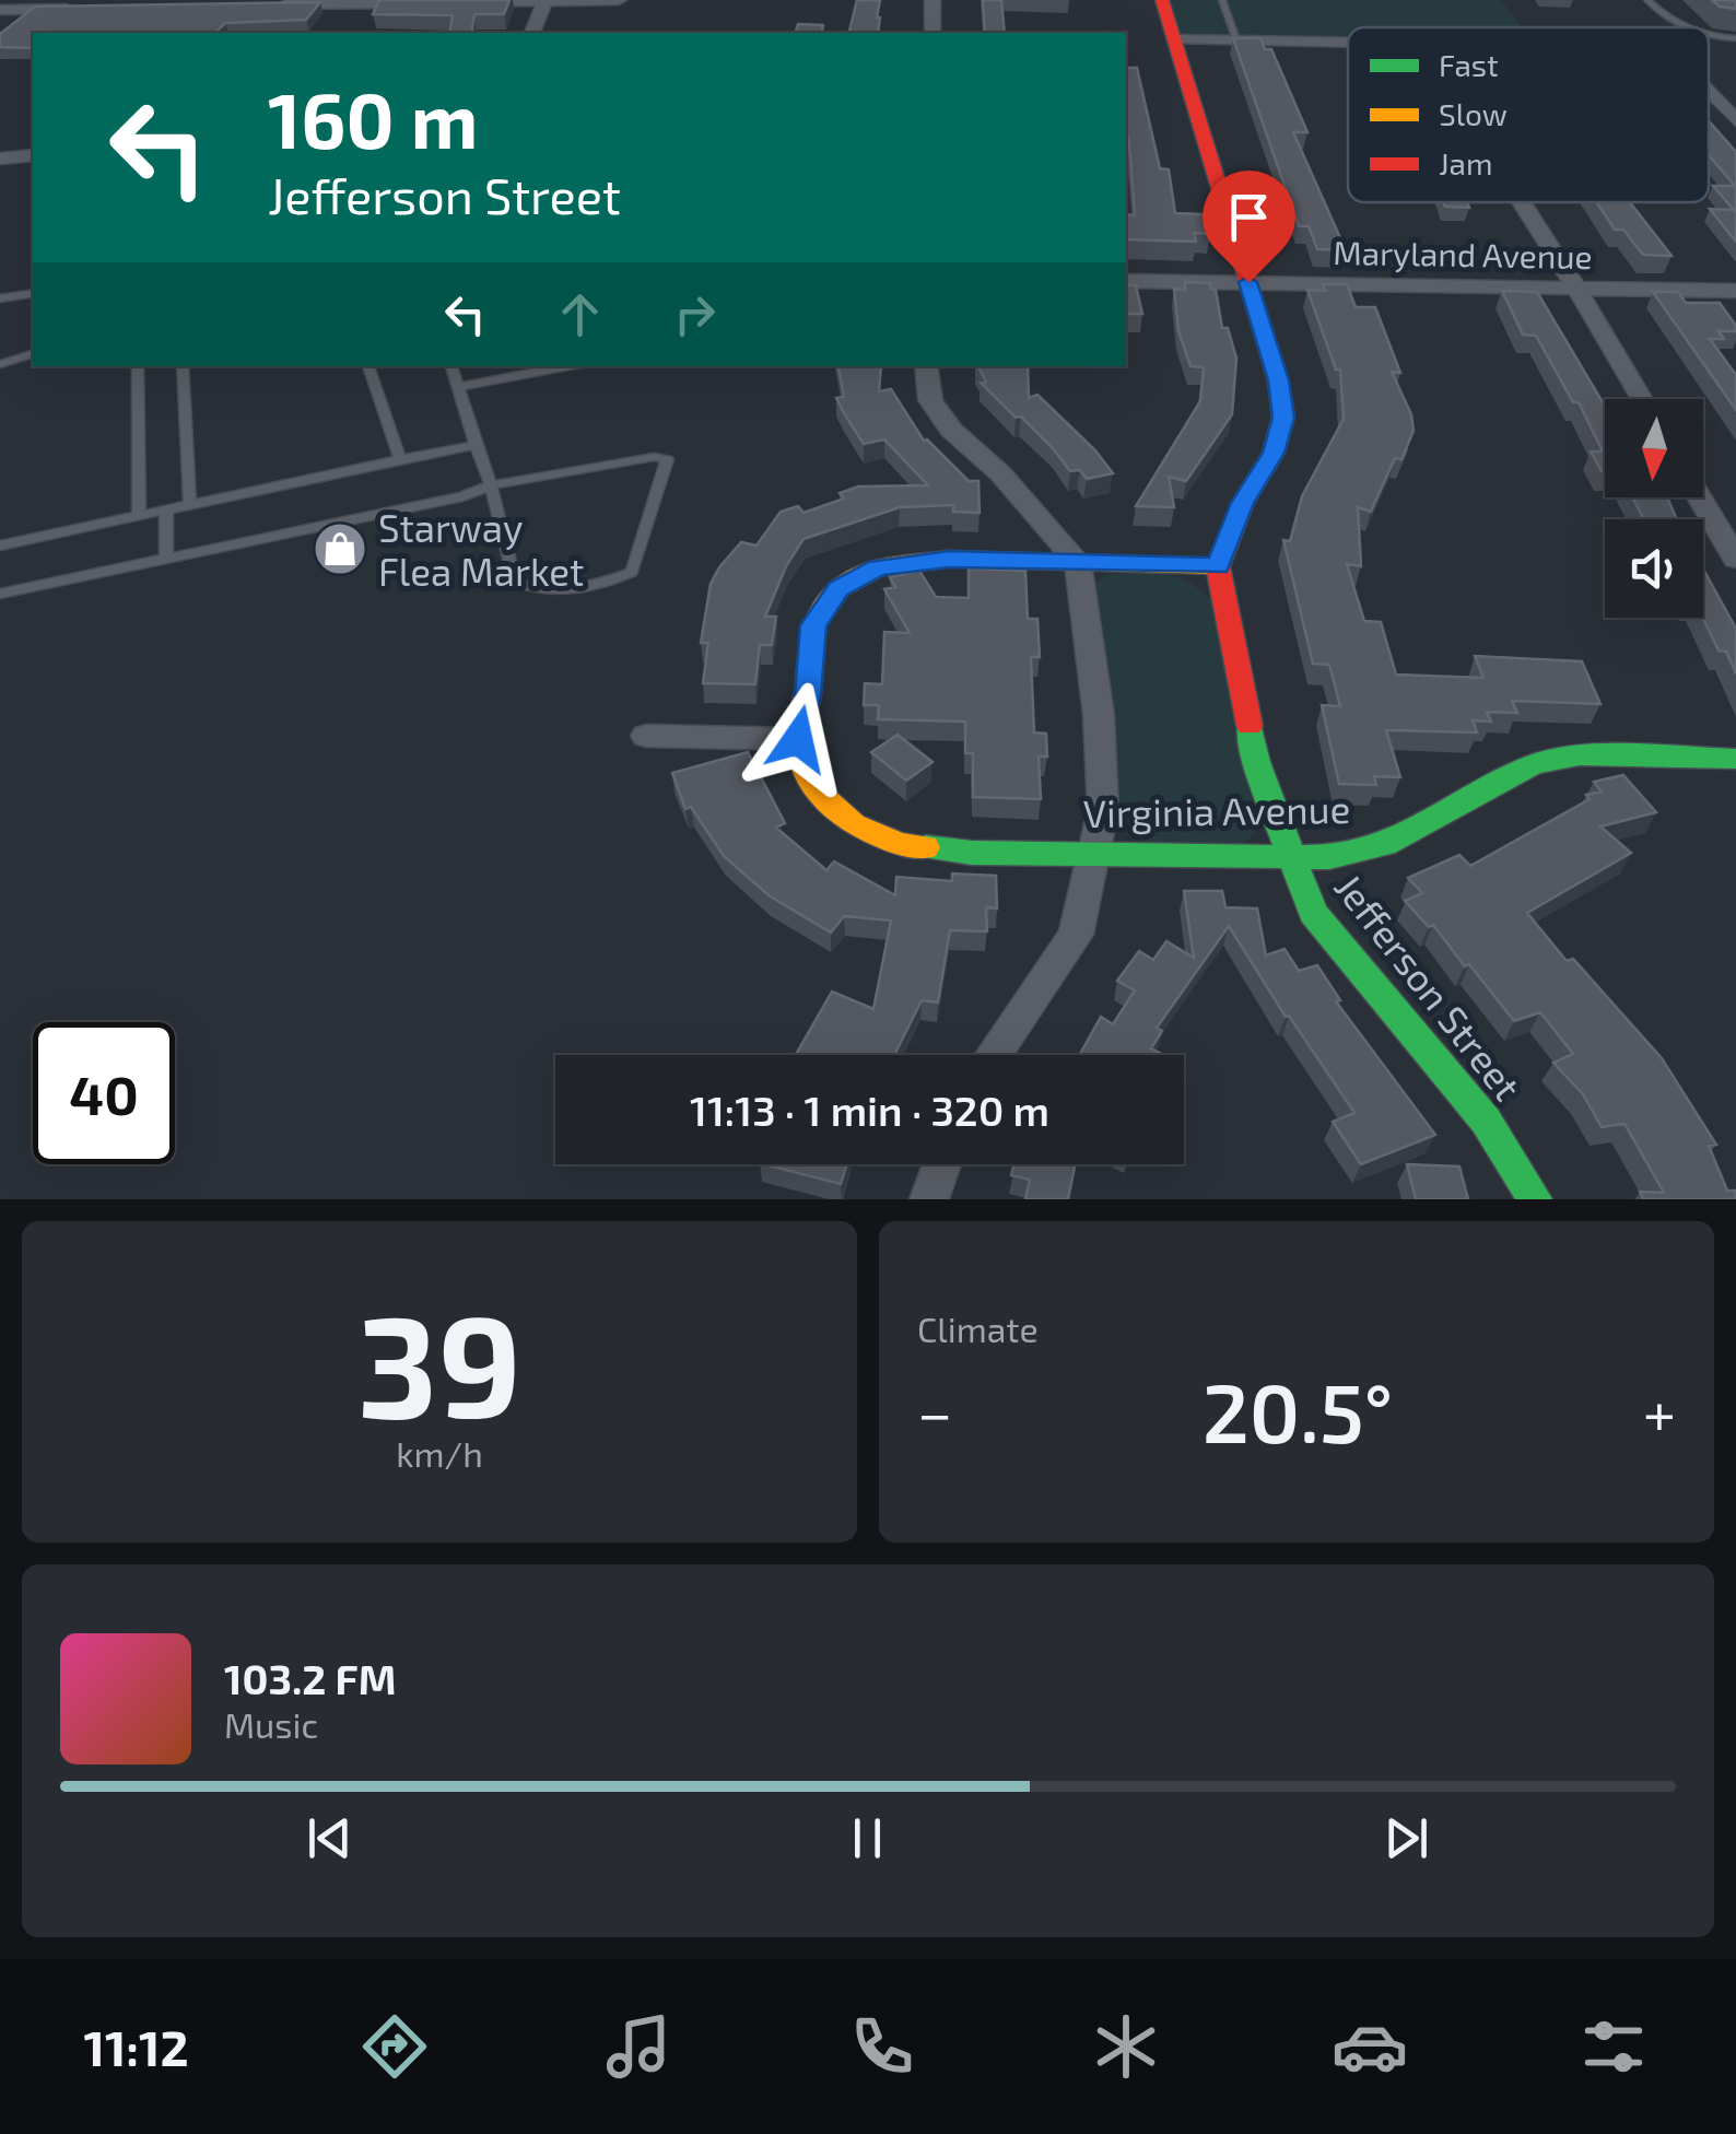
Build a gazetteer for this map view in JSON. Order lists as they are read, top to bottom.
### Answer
{
  "streets": {
    "street": ["Maryland Avenue", "Virginia Avenue", "Jefferson Street"]
  },
  "crossings": [
    ["Virginia Avenue", "Jefferson Street"]
  ],
  "places": {
    "shop": ["Starway Flea Market"]
  },
  "legend": ["Fast", "Slow", "Jam"],
  "north": "bottom",
  "page": {
    "turn": ["160 m", "Jefferson Street"],
    "limit": "40",
    "trip": "11:13 · 1 min · 320 m",
    "tile": [
      ["39", "km/h"],
      "Climate"
    ],
    "heat": ["−", "20.5°", "+"],
    "song": ["103.2 FM", "Music"],
    "tabs": "11:12"
  }
}
